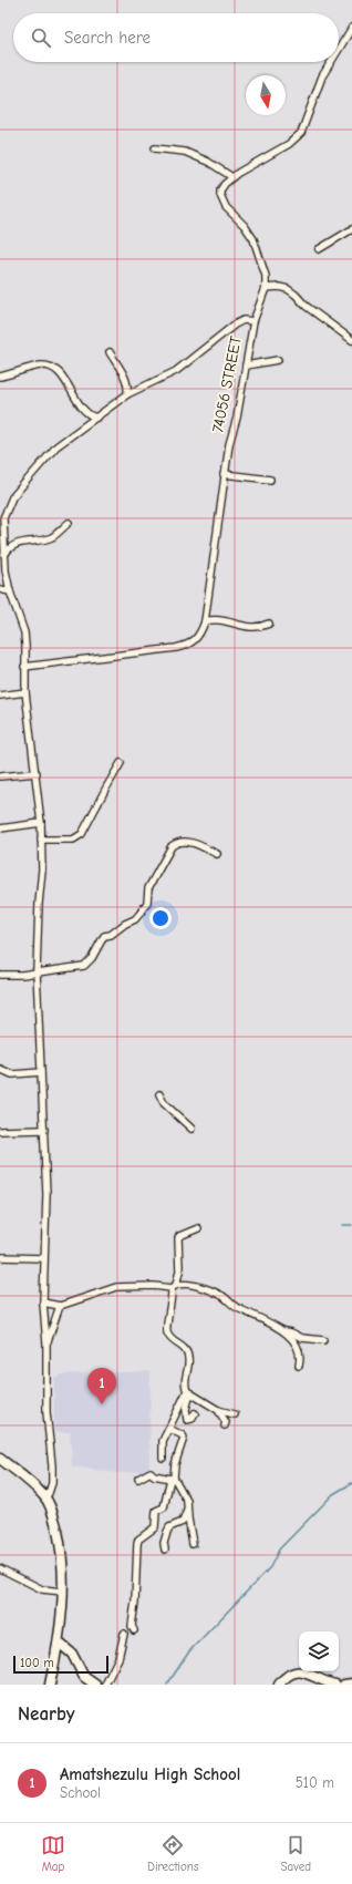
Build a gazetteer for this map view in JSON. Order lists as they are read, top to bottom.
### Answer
{
  "streets": {
    "street": ["74056 STREET"]
  },
  "scale_bar": "100 m",
  "north": "bottom",
  "page": {
    "search": "Search here",
    "pins": "1",
    "scale": "100 m",
    "heading": "Nearby",
    "list": [
      {
        "mark": "1",
        "name": "Amatshezulu High School",
        "note": "School",
        "value": "510 m"
      }
    ],
    "nav": ["Map", "Directions", "Saved"]
  }
}
